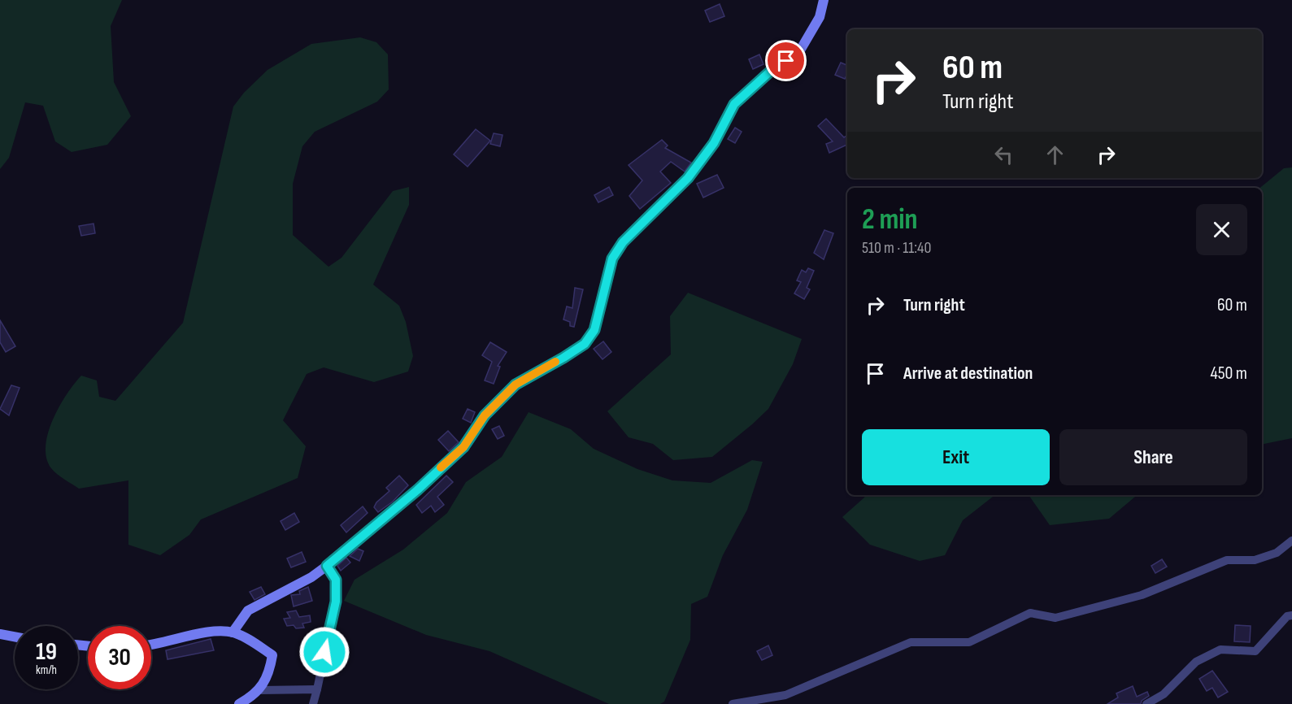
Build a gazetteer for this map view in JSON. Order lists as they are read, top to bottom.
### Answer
{
  "page": {
    "turn": ["60 m", "Turn right"],
    "heading": ["2 min", "510 m · 11:40"],
    "list": [
      {
        "name": "Turn right",
        "value": "60 m"
      },
      {
        "name": "Arrive at destination",
        "value": "450 m"
      }
    ],
    "buttons": ["Exit", "Share"],
    "speed": "19 km/h",
    "limit": "30"
  }
}
